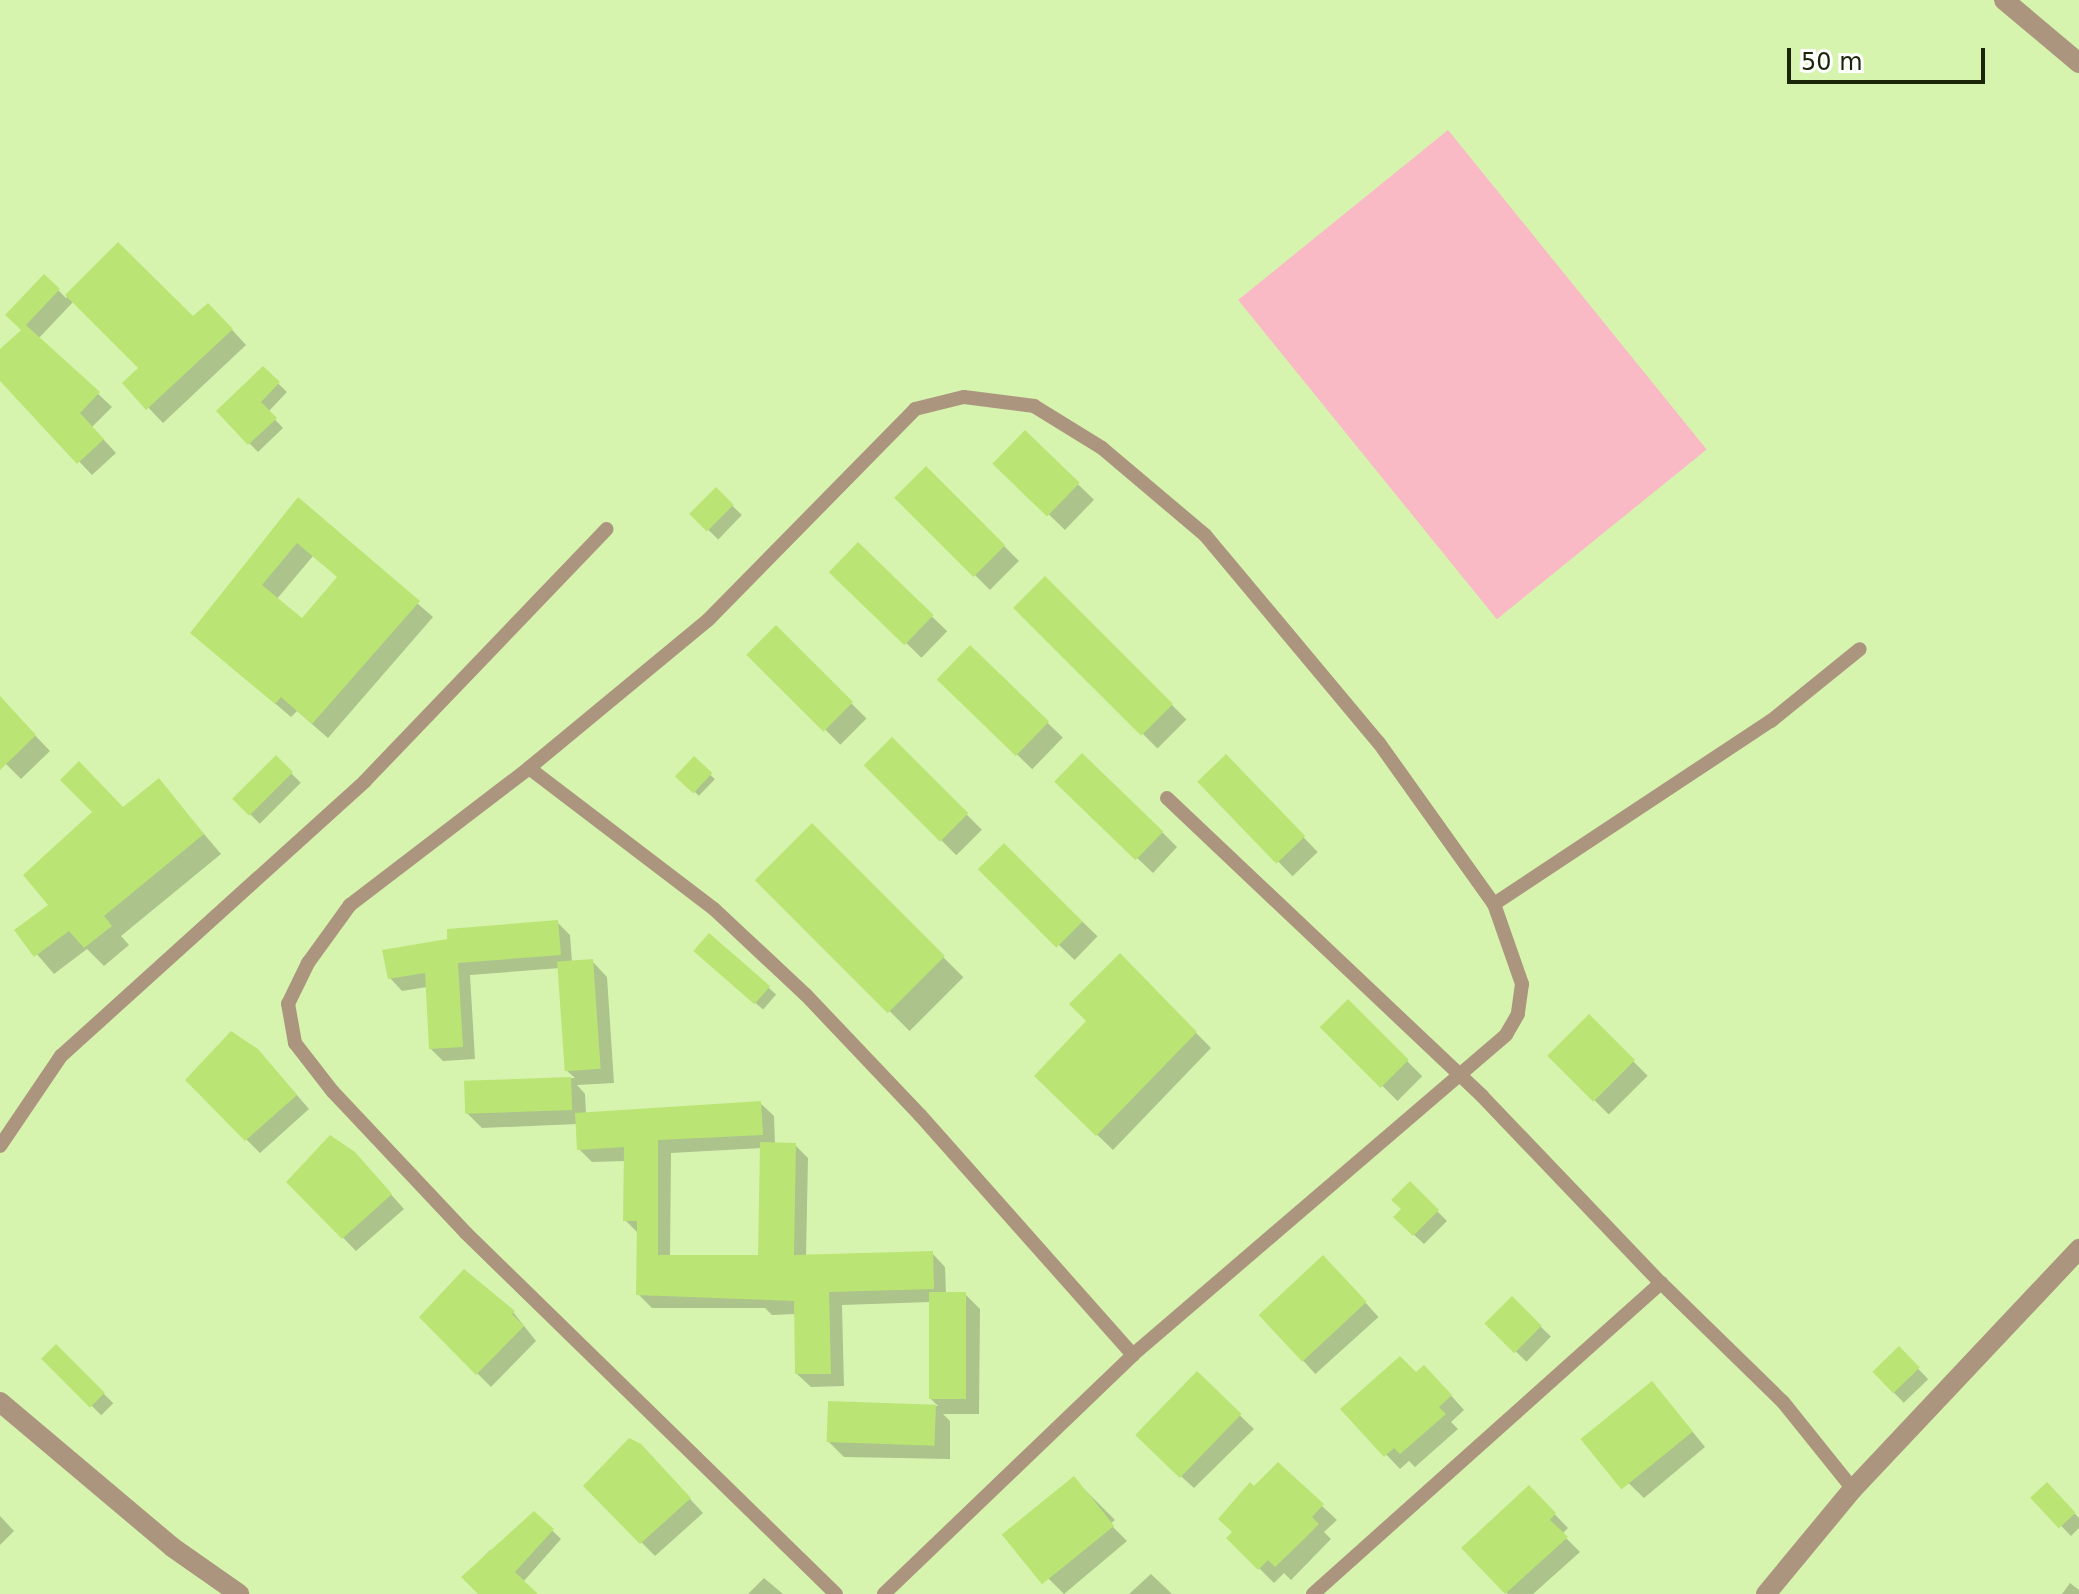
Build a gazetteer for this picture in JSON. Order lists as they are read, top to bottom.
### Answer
{
  "scale_bar": "50 m"
}
